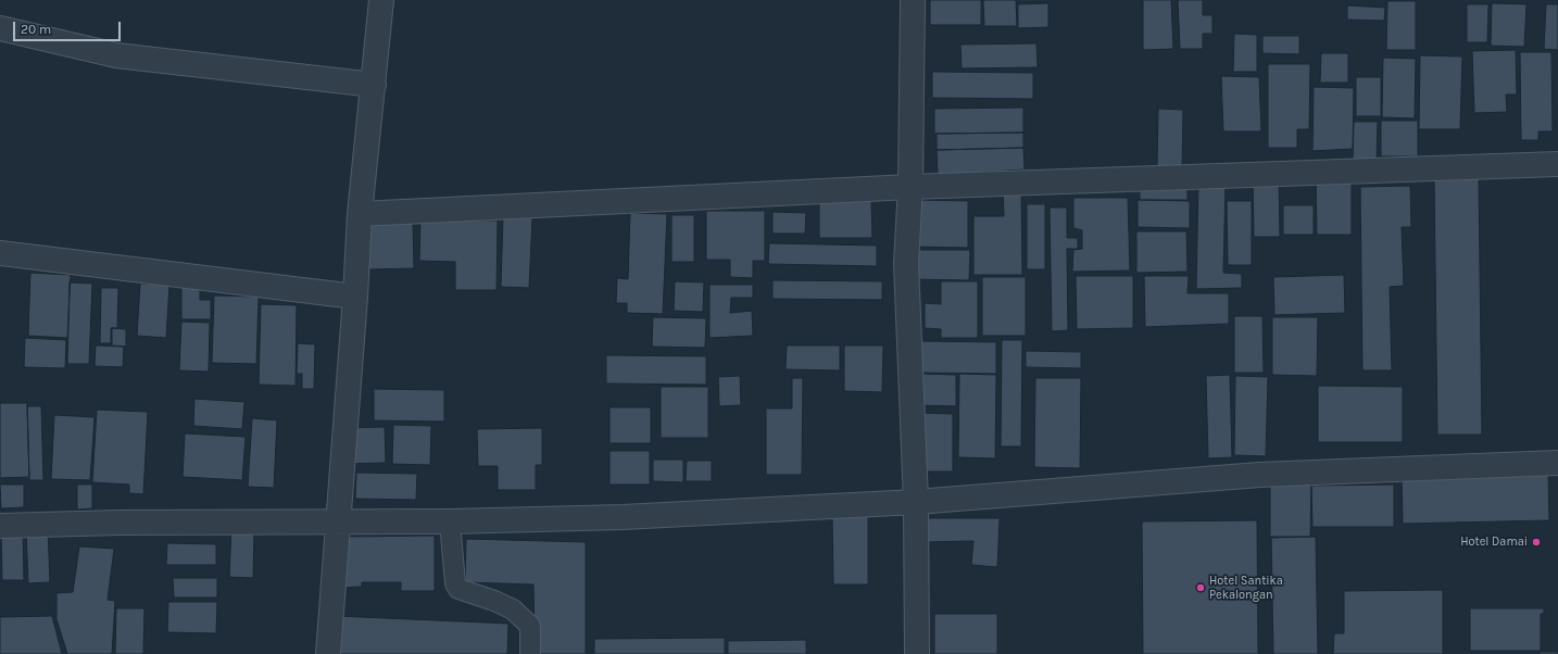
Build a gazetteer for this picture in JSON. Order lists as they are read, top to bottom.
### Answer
{
  "places": ["Hotel Damai", "Hotel Santika Pekalongan"],
  "scale_bar": "20 m"
}
